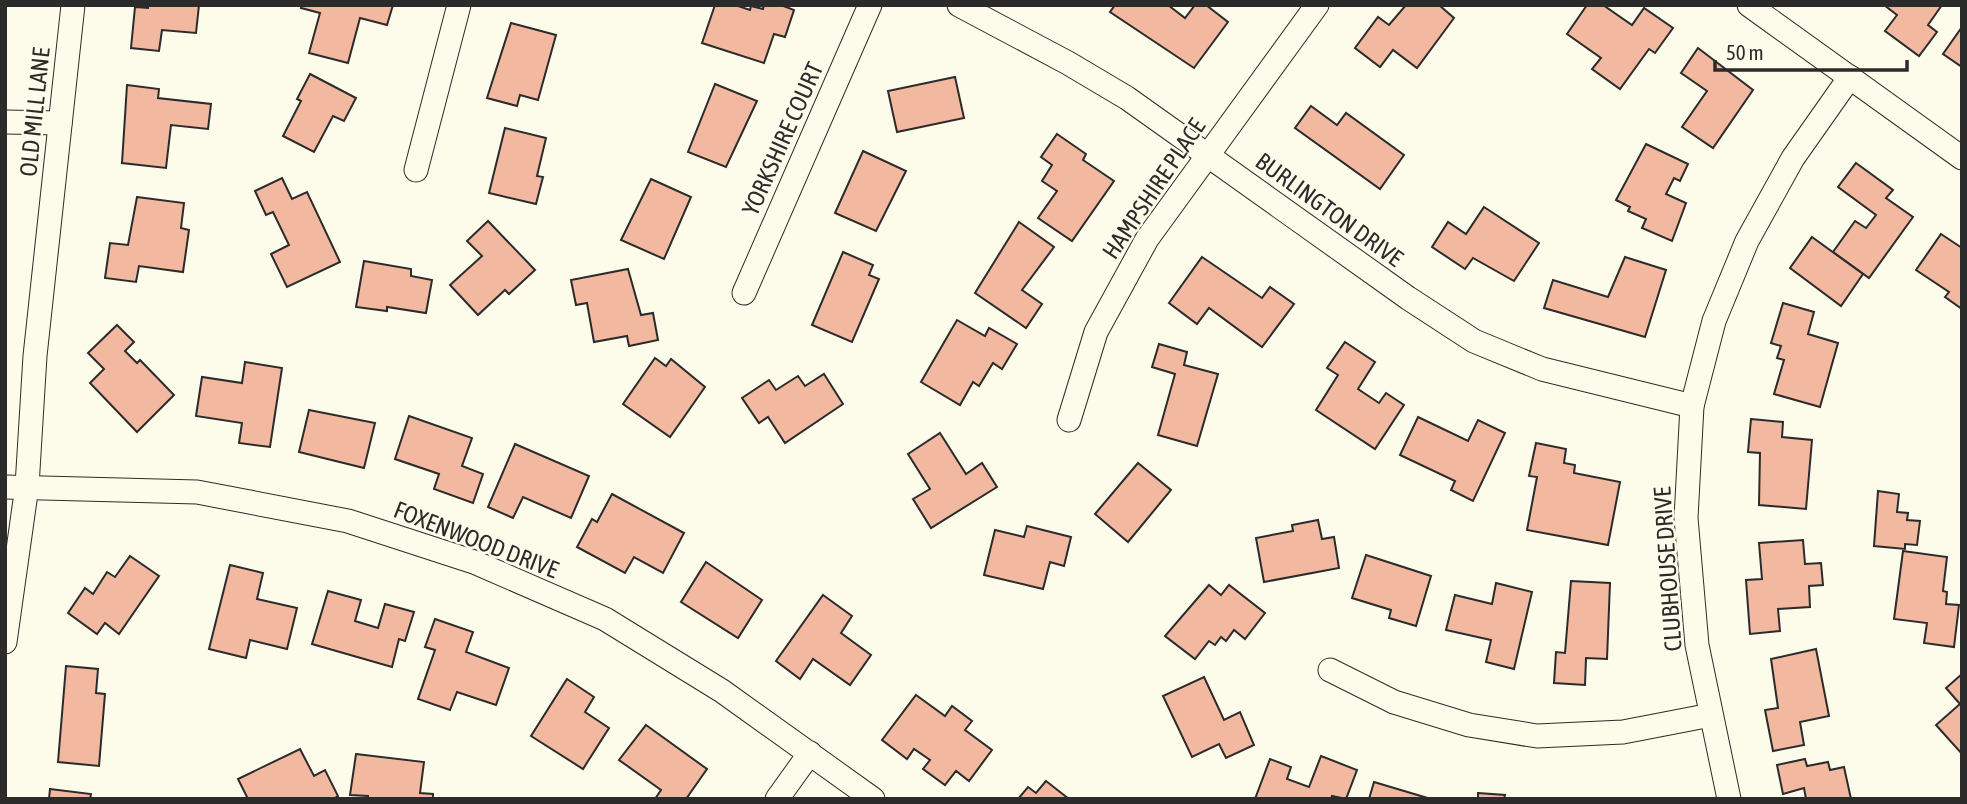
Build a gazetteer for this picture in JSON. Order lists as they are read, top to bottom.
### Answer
{
  "streets": {
    "street": [
      "OLD MILL LANE",
      "YORKSHIRE COURT",
      "HAMPSHIRE PLACE",
      "BURLINGTON DRIVE",
      "FOXENWOOD DRIVE",
      "CLUBHOUSE DRIVE"
    ]
  },
  "crossings": [
    ["OLD MILL LANE", "FOXENWOOD DRIVE"],
    ["HAMPSHIRE PLACE", "BURLINGTON DRIVE"],
    ["BURLINGTON DRIVE", "CLUBHOUSE DRIVE"]
  ],
  "scale_bar": "50 m"
}
